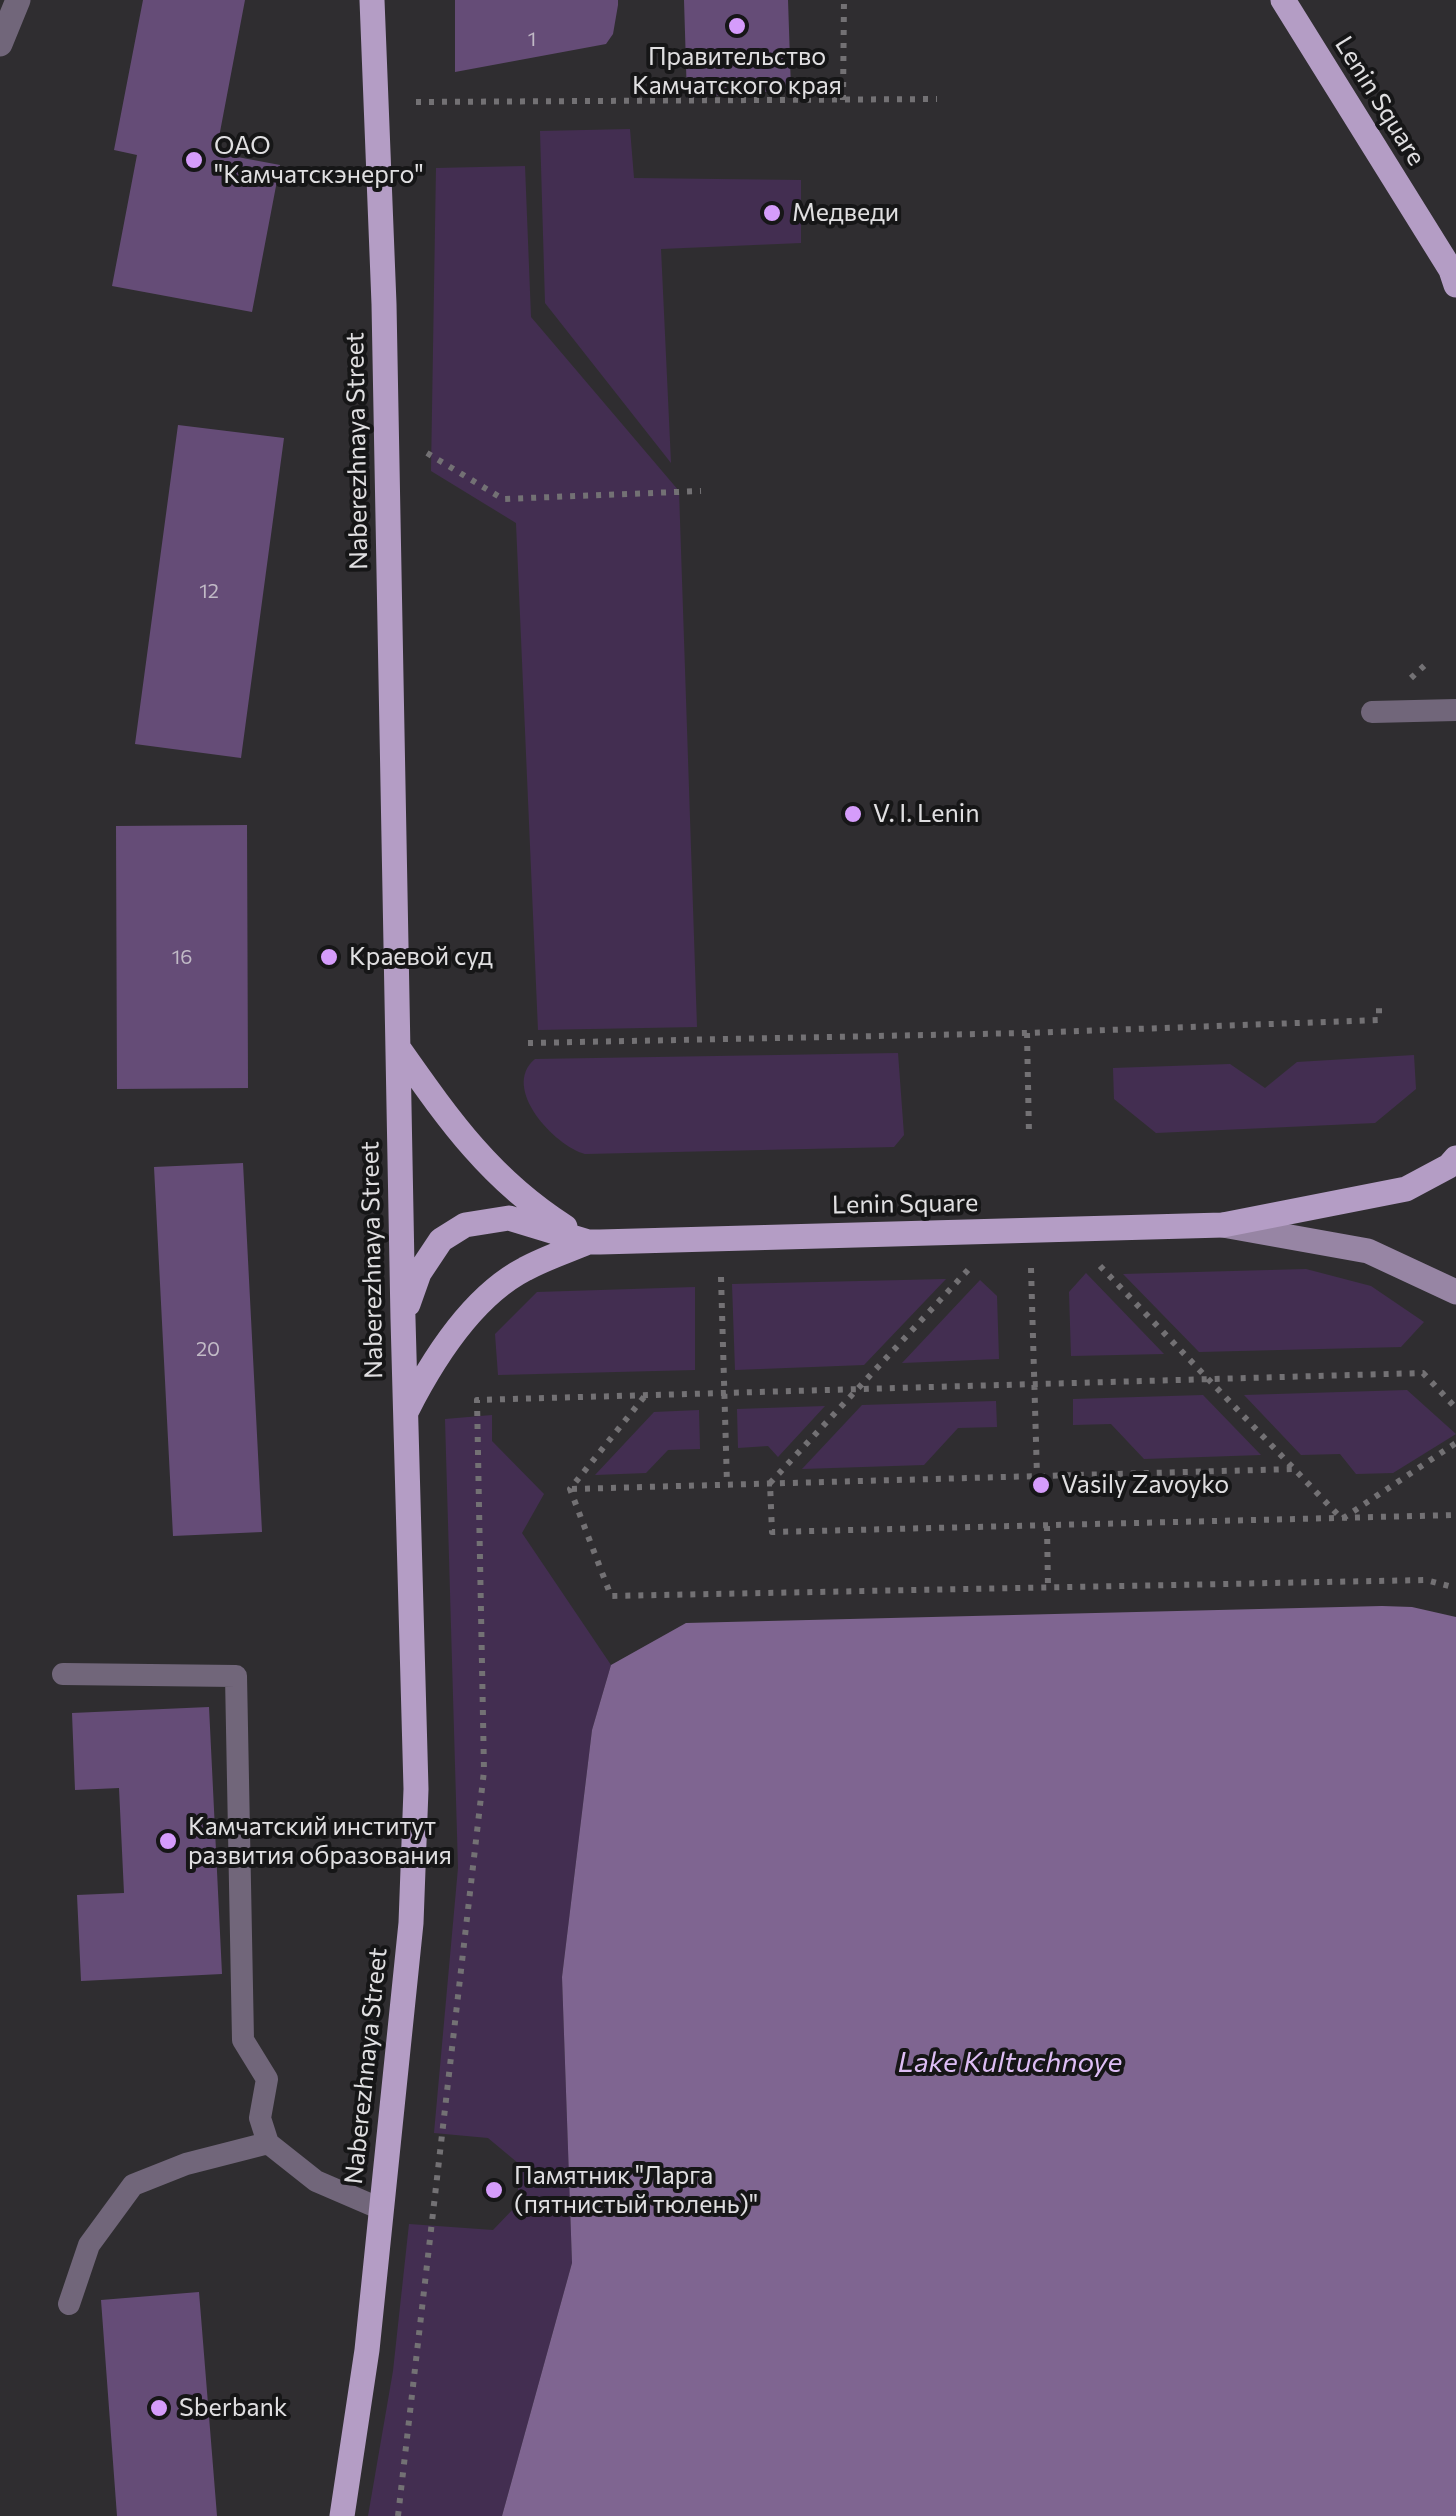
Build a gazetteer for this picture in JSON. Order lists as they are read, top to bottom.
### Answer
{
  "streets": {
    "main road": ["Lenin Square", "Naberezhnaya Street"]
  },
  "water": ["Lake Kultuchnoye"],
  "places": [
    "Правительство Камчатского края",
    "ОАО \"Камчатскэнерго\"",
    "Медведи",
    "V. I. Lenin",
    "Краевой суд",
    "Vasily Zavoyko",
    "Камчатский институт развития образования",
    "Памятник \"Ларга (пятнистый тюлень)\"",
    "Sberbank"
  ],
  "house_numbers": [
    "1",
    "12",
    "16",
    "20"
  ]
}
